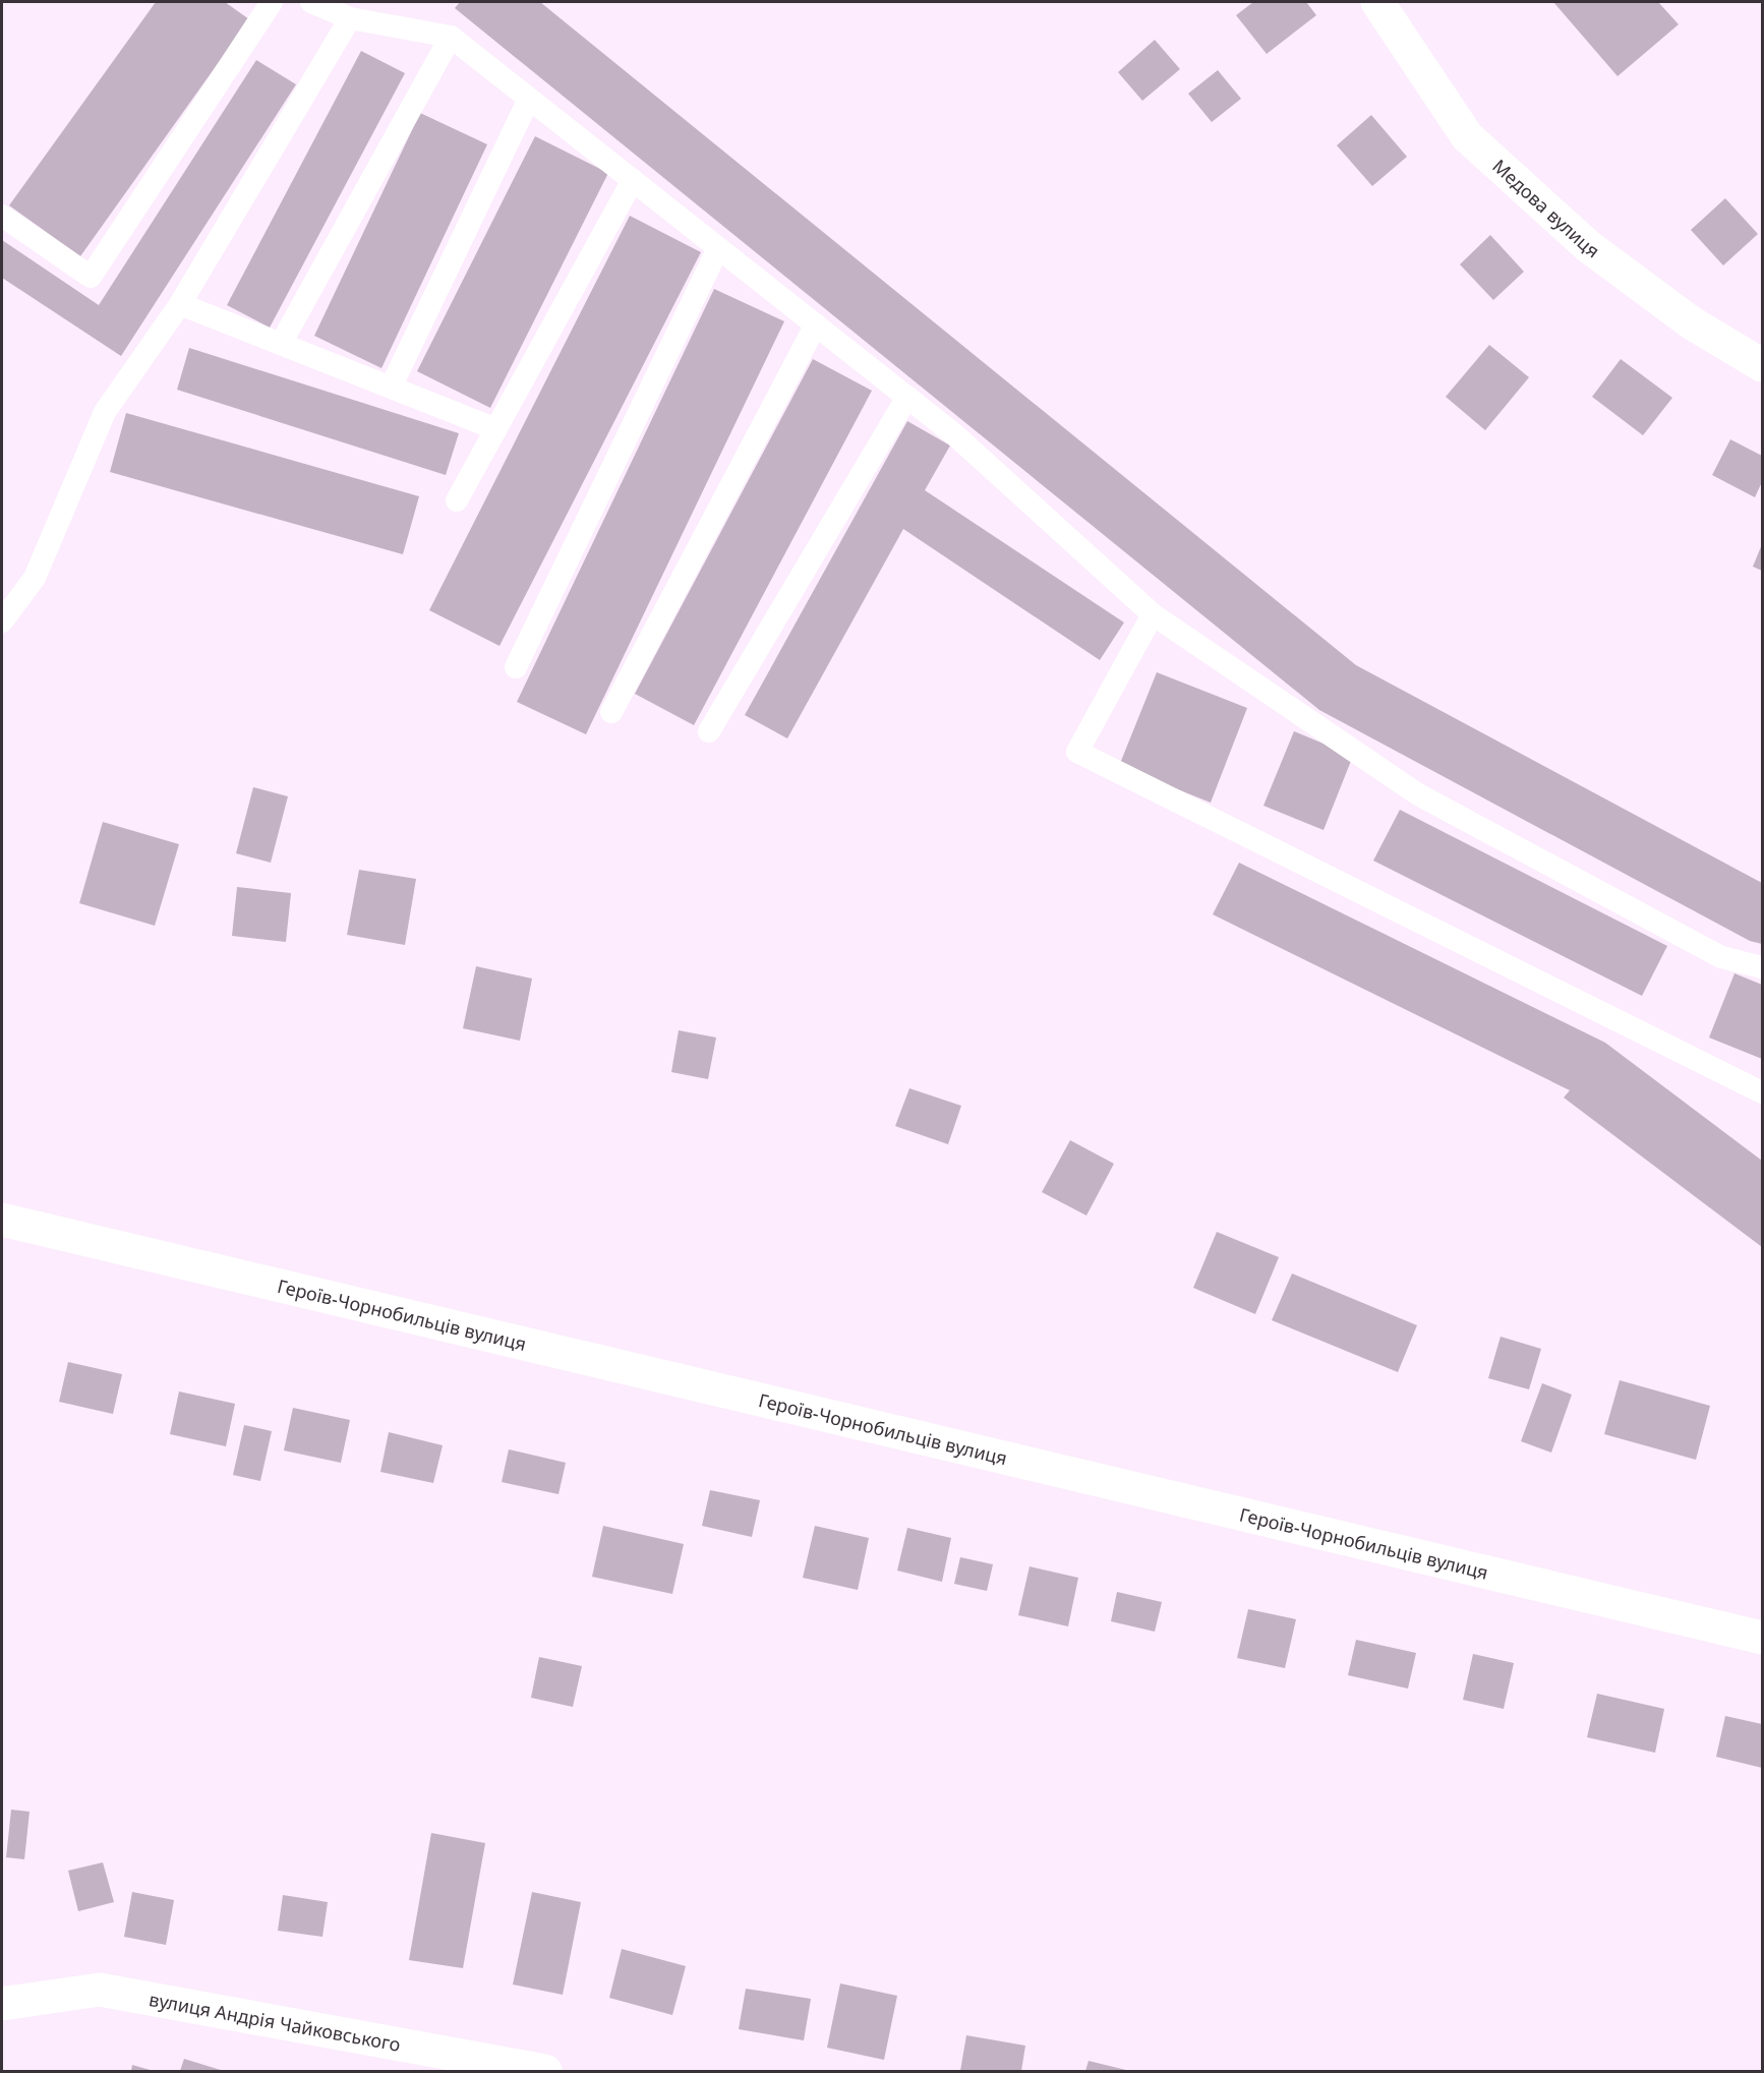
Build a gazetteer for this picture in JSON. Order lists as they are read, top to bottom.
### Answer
{
  "streets": {
    "street": ["Медова вулиця", "Героїв-Чорнобильців вулиця", "вулиця Андрія Чайковського"]
  }
}
